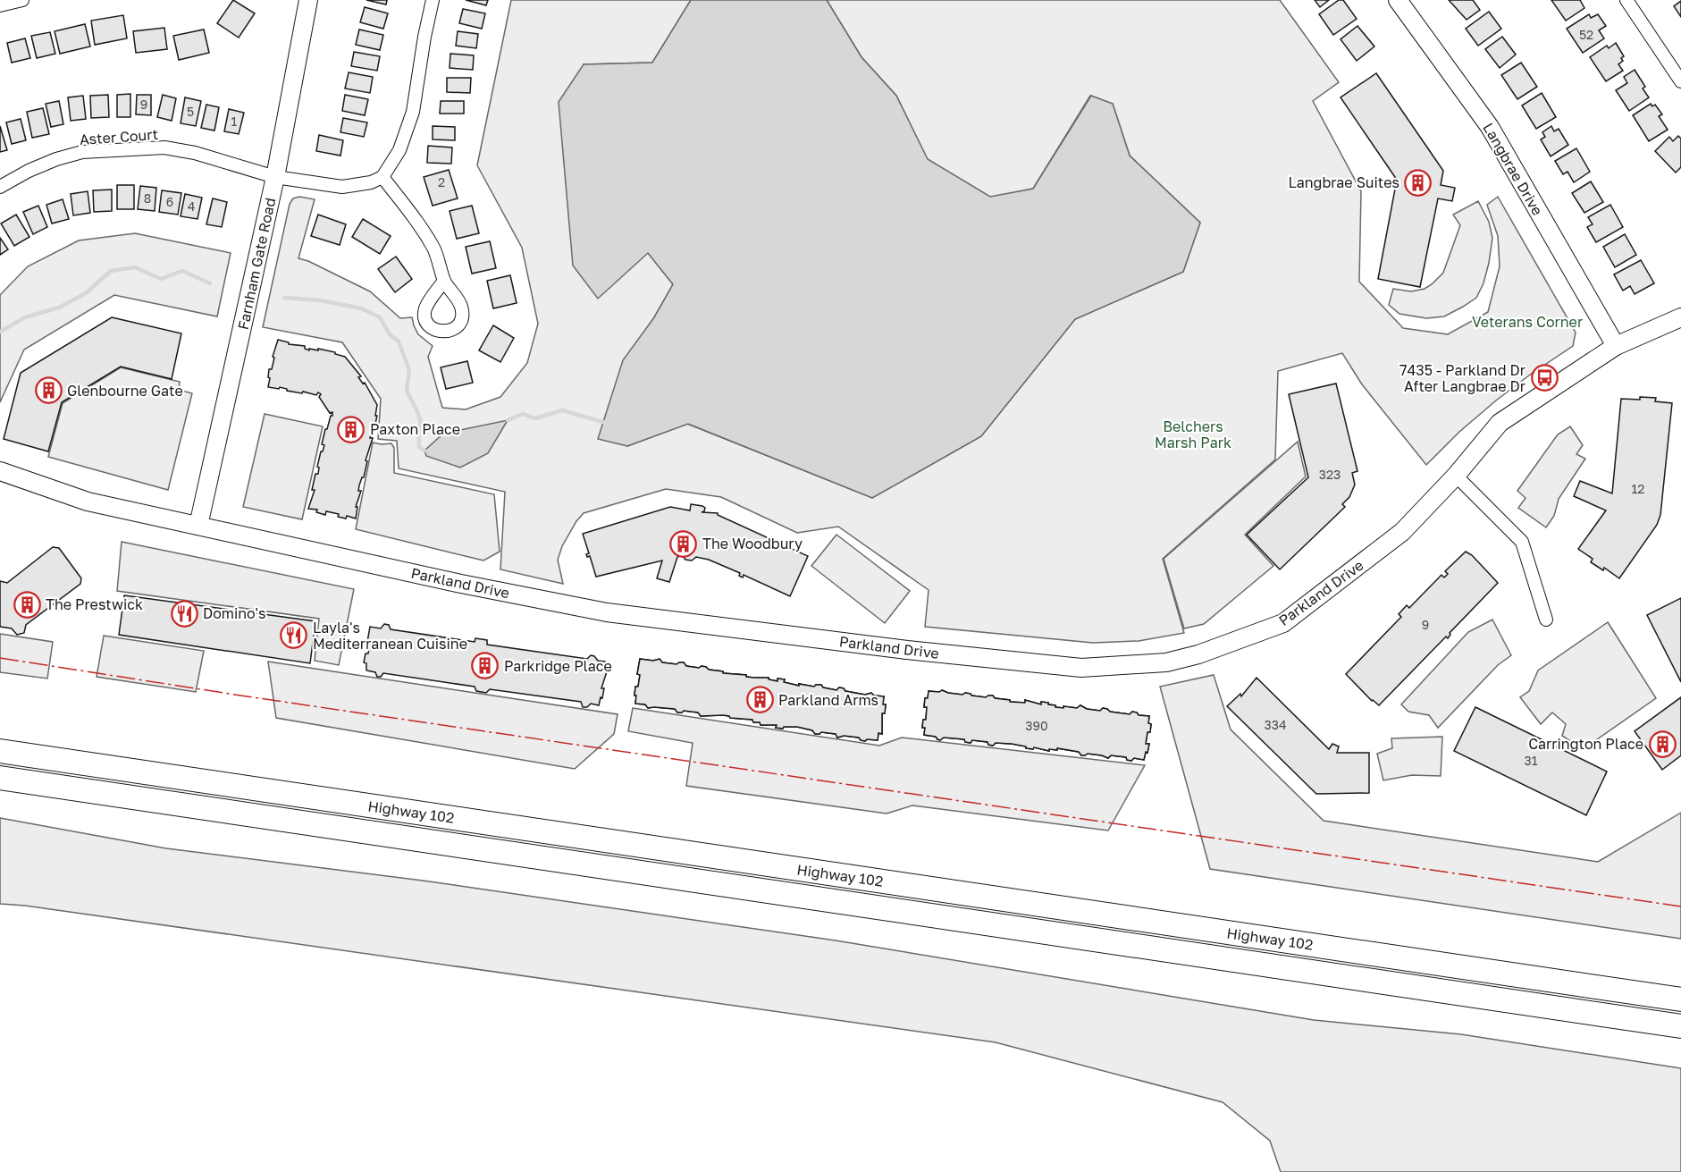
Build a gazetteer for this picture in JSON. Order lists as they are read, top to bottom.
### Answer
{
  "streets": {
    "highway": ["Highway 102"],
    "street": [
      "Aster Court",
      "Langbrae Drive",
      "Farnham Gate Road",
      "Parkland Drive"
    ]
  },
  "crossings": [
    ["Aster Court", "Farnham Gate Road"],
    ["Langbrae Drive", "Parkland Drive"],
    ["Farnham Gate Road", "Parkland Drive"]
  ],
  "parks": ["Veterans Corner", "Belchers Marsh Park"],
  "places": {
    "building": [
      "Langbrae Suites",
      "Glenbourne Gate",
      "Paxton Place",
      "The Woodbury",
      "The Prestwick",
      "Parkridge Place",
      "Parkland Arms",
      "Carrington Place"
    ],
    "bus stop": ["7435 - Parkland Dr After Langbrae Dr"],
    "restaurant": ["Domino's", "Layla's Mediterranean Cuisine"]
  },
  "house_numbers": [
    "52",
    "9",
    "5",
    "1",
    "2",
    "8",
    "6",
    "4",
    "323",
    "12",
    "9",
    "334",
    "390",
    "31"
  ]
}
